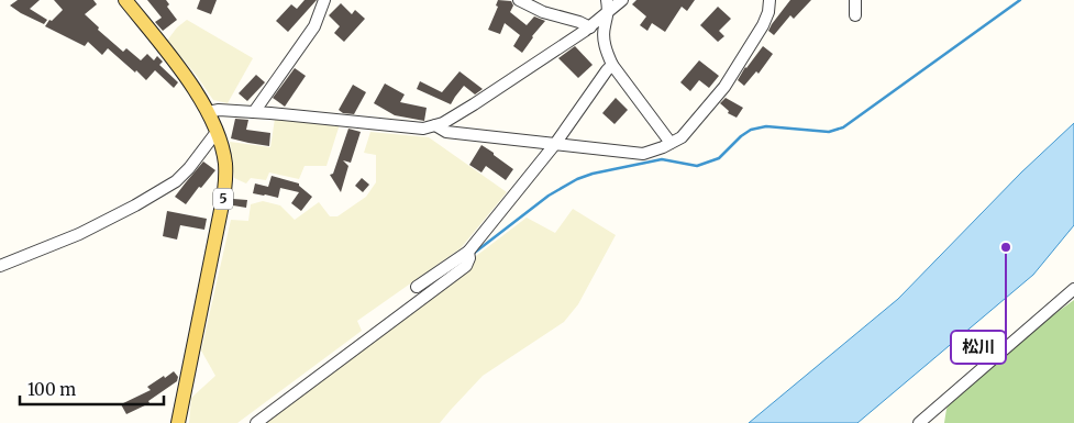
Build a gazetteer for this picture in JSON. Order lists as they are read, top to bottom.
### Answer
{
  "streets": {
    "main road": ["5"]
  },
  "places": ["松川"],
  "scale_bar": "100 m"
}
